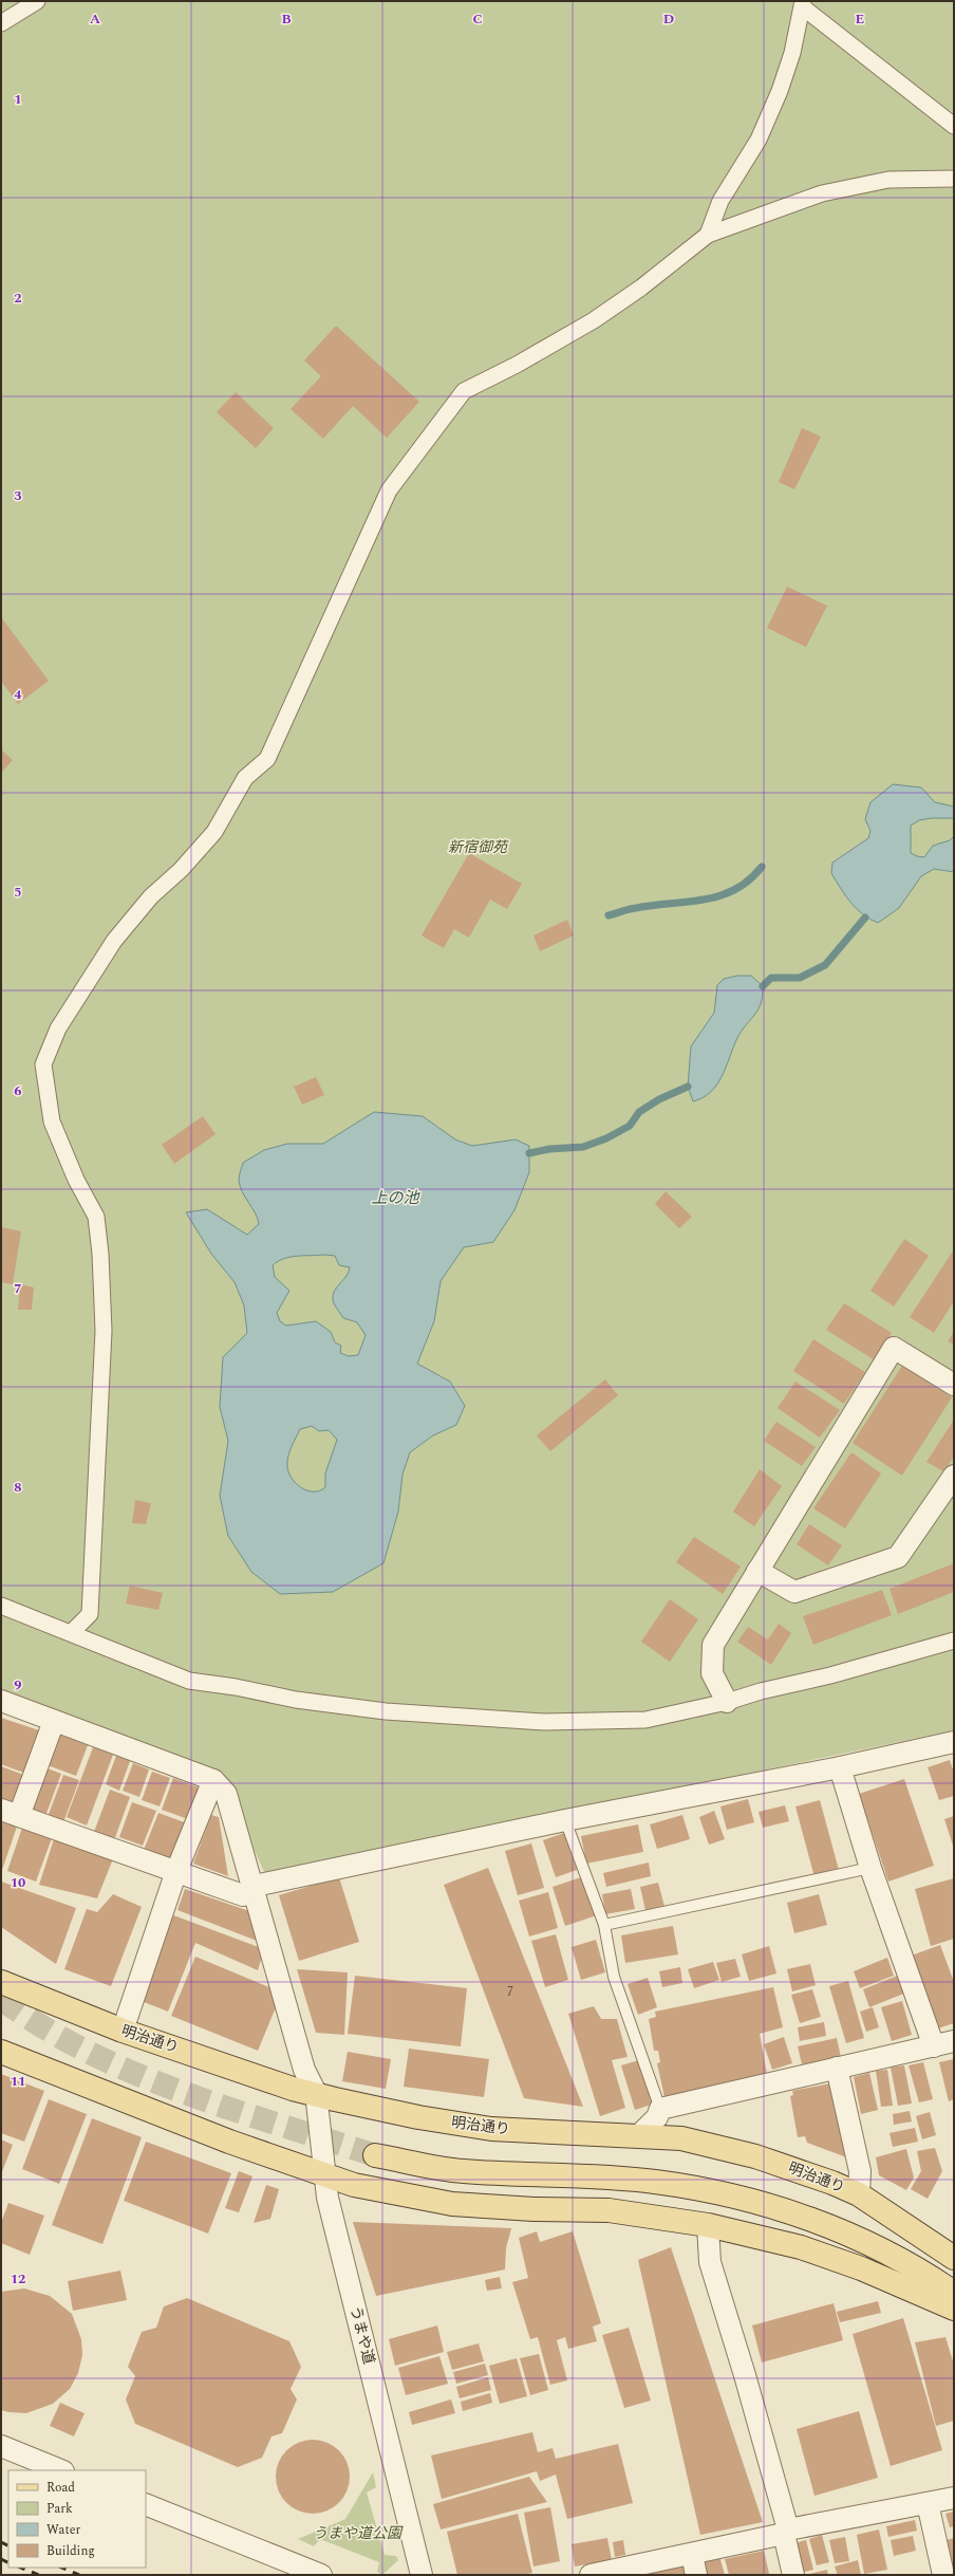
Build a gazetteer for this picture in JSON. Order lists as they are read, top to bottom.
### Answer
{
  "streets": {
    "main road": ["明治通り"],
    "street": ["うまや道"]
  },
  "crossings": [
    ["明治通り", "うまや道"]
  ],
  "water": ["上の池"],
  "parks": ["新宿御苑", "うまや道公園"],
  "house_numbers": ["7"],
  "legend": [
    "Road",
    "Park",
    "Water",
    "Building"
  ],
  "grid": {
    "columns": [
      "A",
      "B",
      "C",
      "D",
      "E"
    ],
    "rows": [
      "1",
      "2",
      "3",
      "4",
      "5",
      "6",
      "7",
      "8",
      "9",
      "10",
      "11",
      "12"
    ]
  }
}
